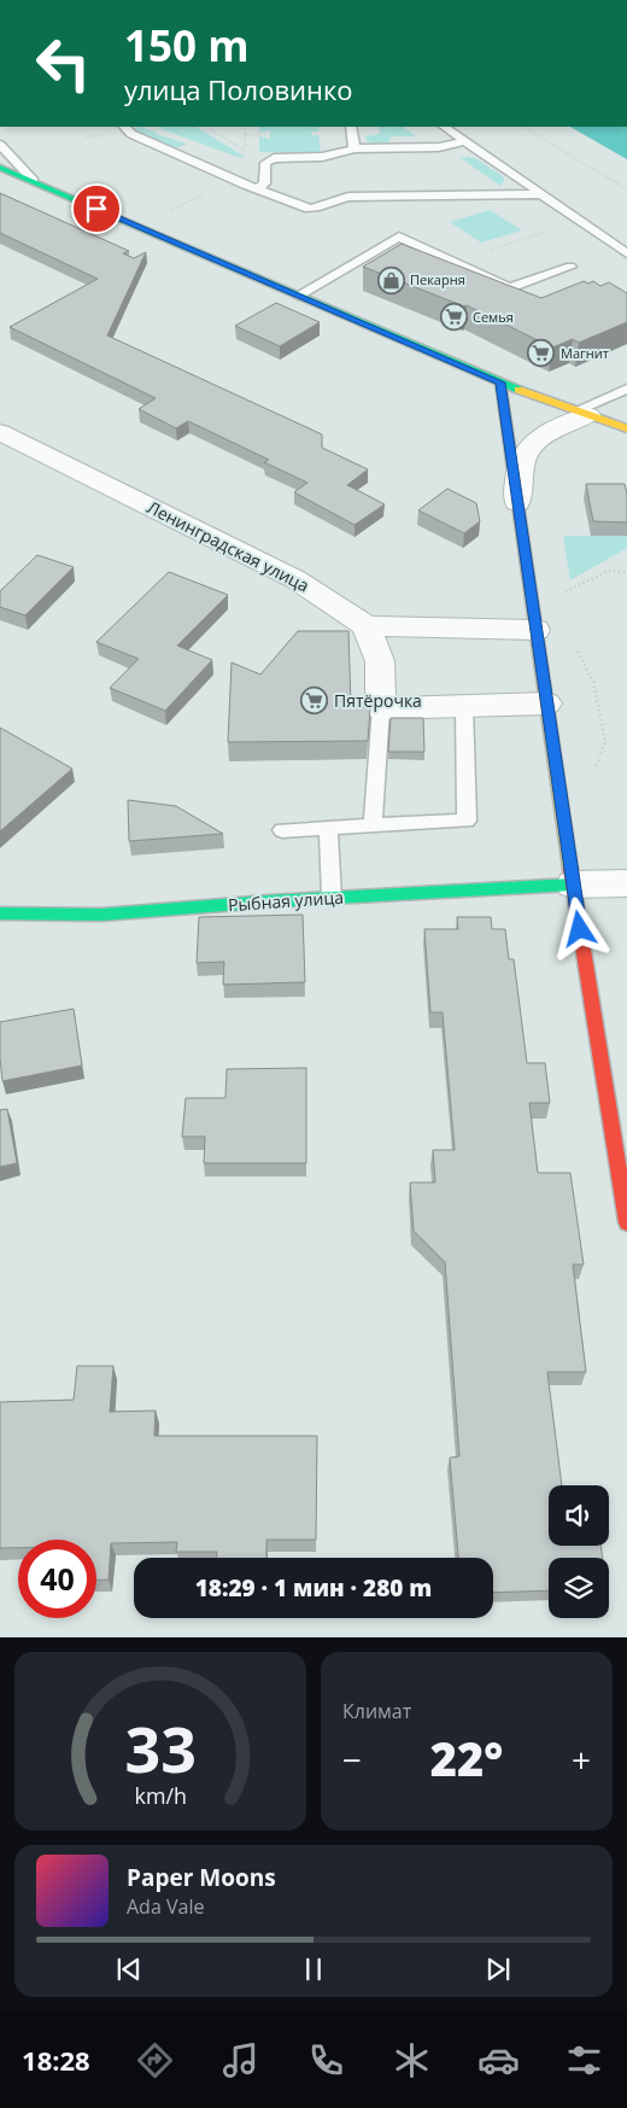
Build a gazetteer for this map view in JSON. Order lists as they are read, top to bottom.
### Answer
{
  "streets": {
    "street": ["Ленинградская улица", "Рыбная улица"]
  },
  "places": {
    "shop": ["Пекарня"],
    "supermarket": ["Семья", "Магнит", "Пятёрочка"]
  },
  "page": {
    "turn": ["150 m", "улица Половинко"],
    "limit": "40",
    "trip": "18:29 · 1 мин · 280 m",
    "tile": "Климат",
    "heat": ["−", "22°", "+"],
    "song": ["Paper Moons", "Ada Vale"],
    "tabs": "18:28",
    "gauge": ["33", "km/h"]
  }
}
